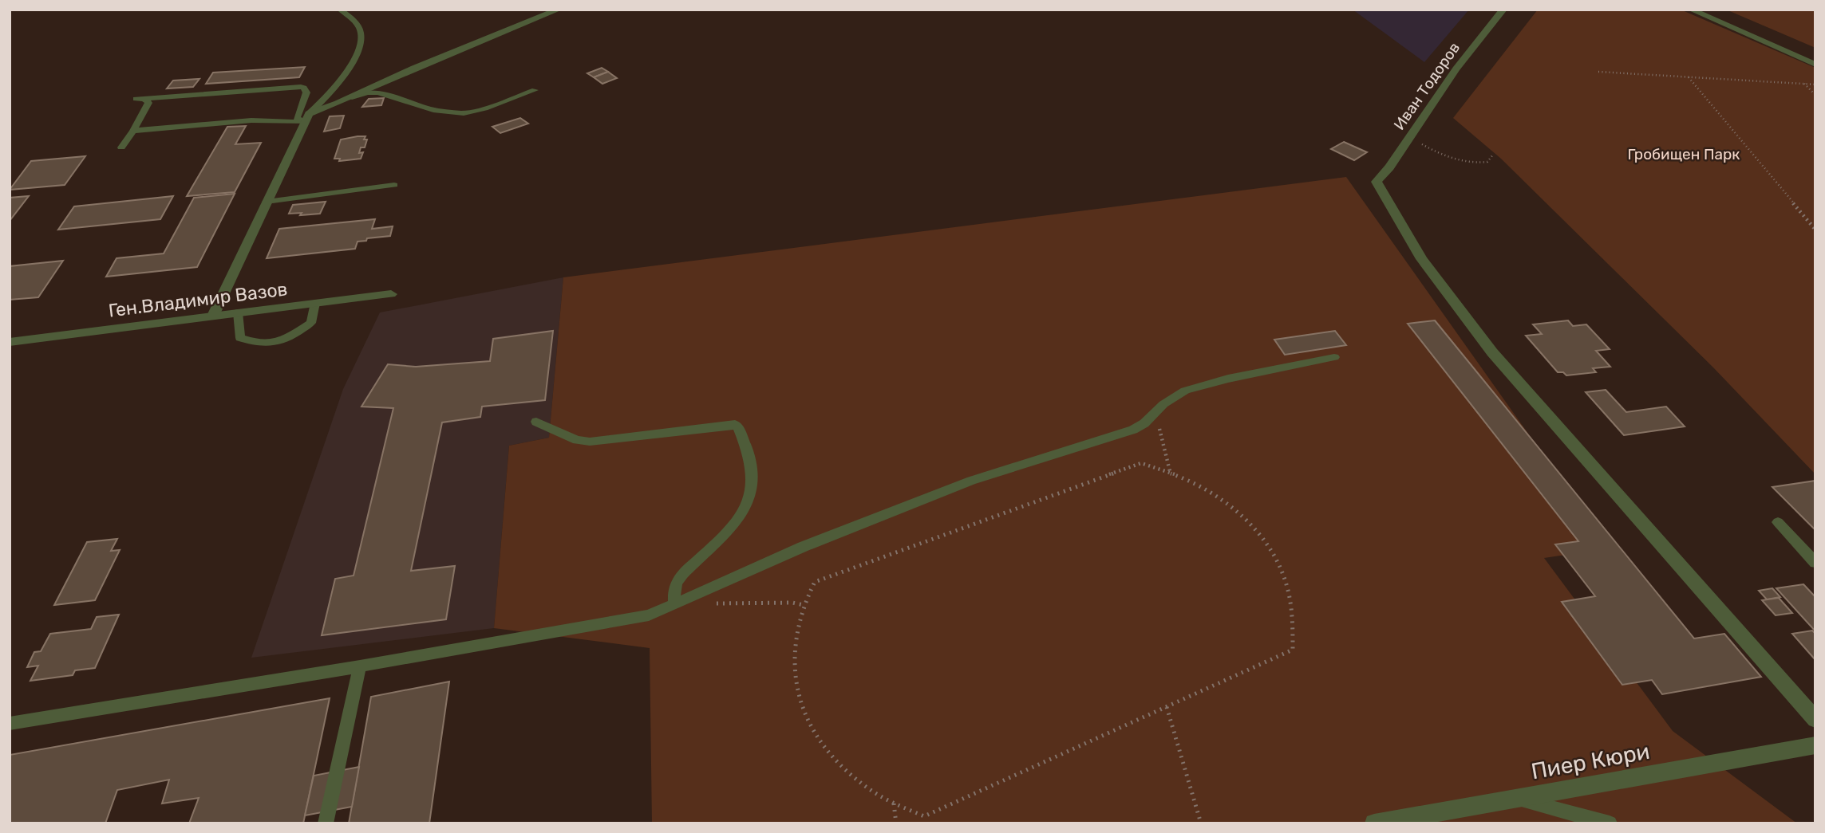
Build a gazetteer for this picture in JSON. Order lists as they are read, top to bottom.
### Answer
{
  "streets": {
    "street": ["Иван Тодоров", "Ген.Владимир Вазов", "Пиер Кюри"]
  },
  "parks": ["Гробищен Парк"]
}
